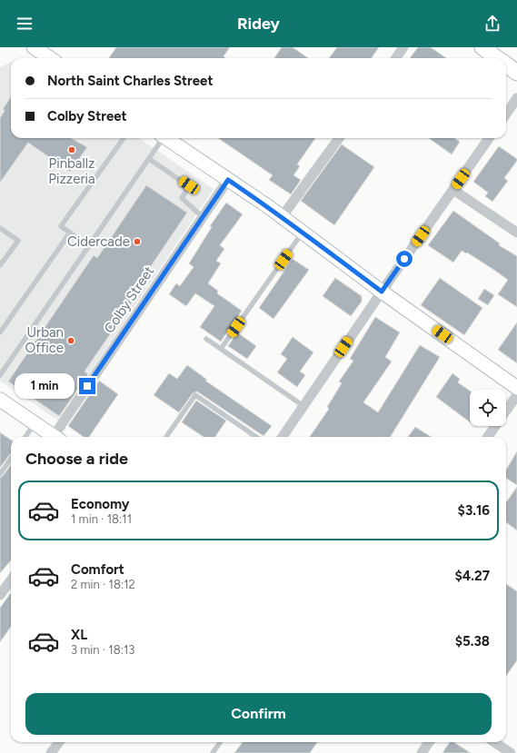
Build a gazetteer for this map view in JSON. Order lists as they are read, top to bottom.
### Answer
{
  "streets": {
    "street": ["Colby Street"]
  },
  "places": ["Pinballz Pizzeria", "Cidercade", "Urban Office"],
  "page": {
    "header": "Ridey",
    "banner": ["North Saint Charles Street", "Colby Street"],
    "bubble": "1 min",
    "heading": "Choose a ride",
    "list": [
      {
        "name": "Economy",
        "note": "1 min · 18:11",
        "value": "$3.16"
      },
      {
        "name": "Comfort",
        "note": "2 min · 18:12",
        "value": "$4.27"
      },
      {
        "name": "XL",
        "note": "3 min · 18:13",
        "value": "$5.38"
      }
    ],
    "buttons": "Confirm"
  }
}
